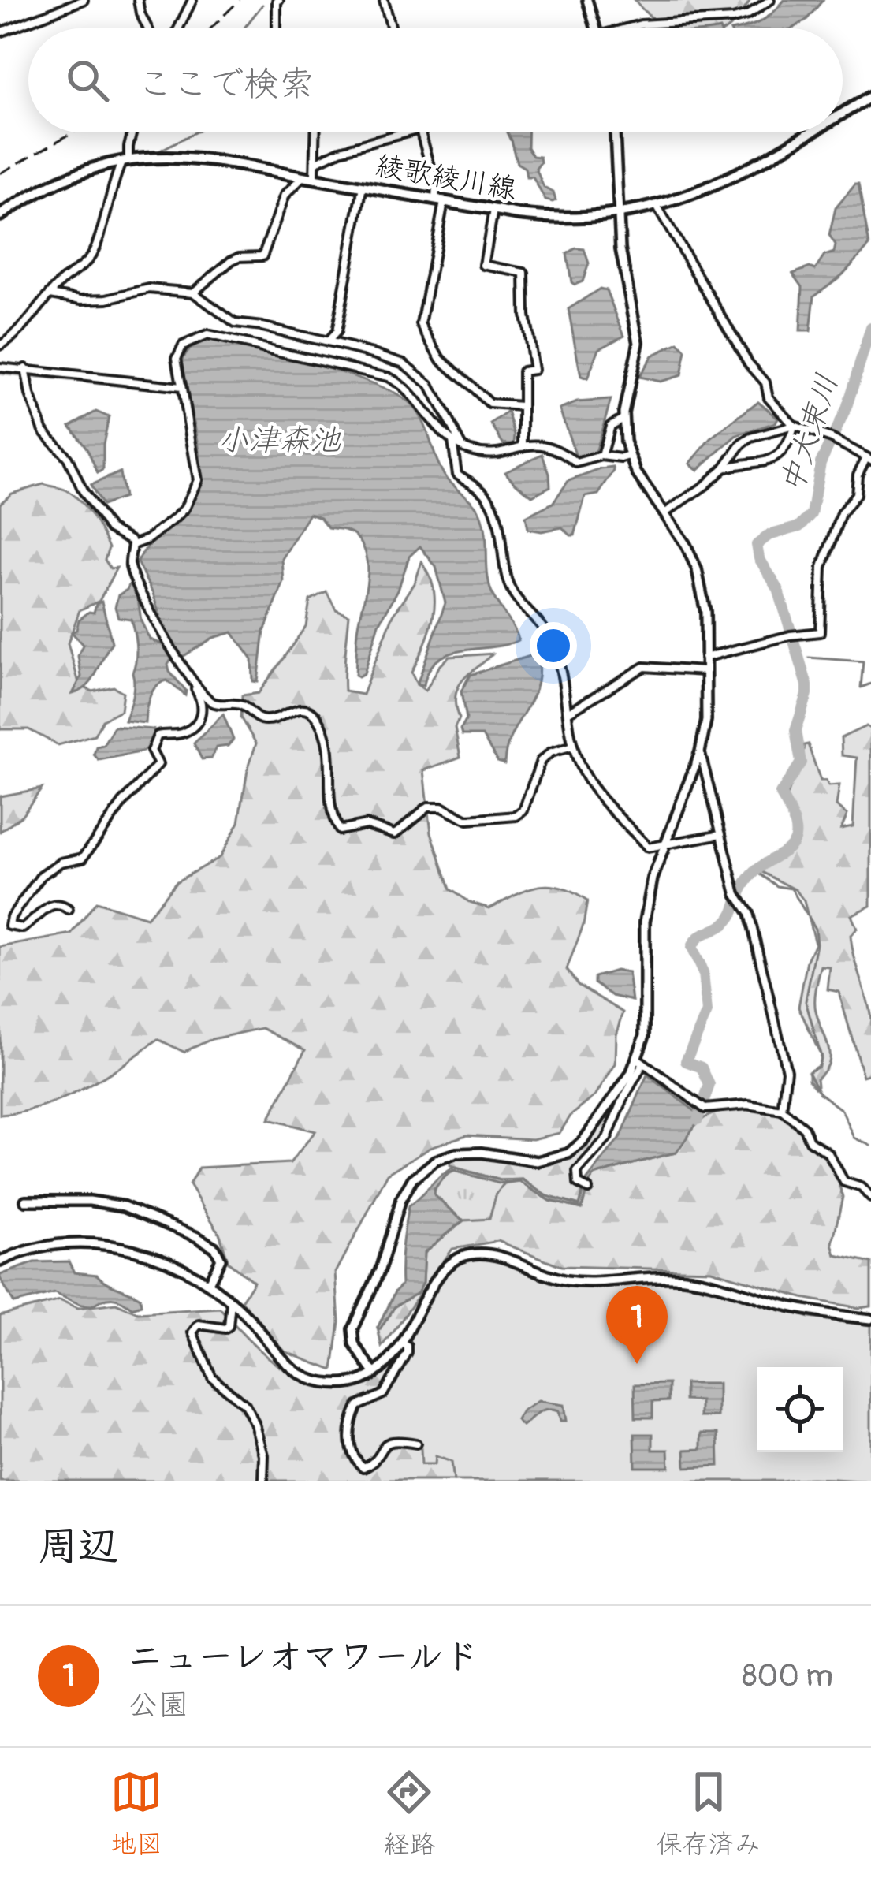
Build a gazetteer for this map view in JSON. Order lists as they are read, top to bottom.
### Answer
{
  "streets": {
    "main road": ["綾歌綾川線"]
  },
  "water": ["中大束川", "小津森池"],
  "page": {
    "search": "ここで検索",
    "pins": "1",
    "heading": "周辺",
    "list": [
      {
        "mark": "1",
        "name": "ニューレオマワールド",
        "note": "公園",
        "value": "800 m"
      }
    ],
    "nav": ["地図", "経路", "保存済み"]
  }
}
